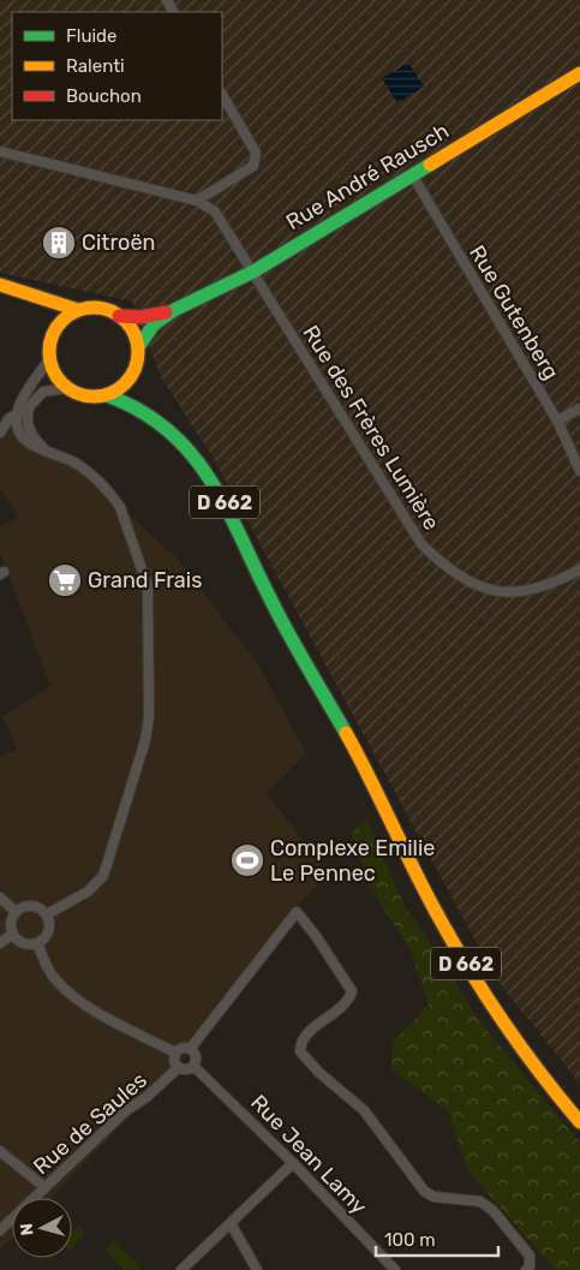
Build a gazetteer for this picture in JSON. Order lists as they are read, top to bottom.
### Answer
{
  "streets": {
    "main road": ["Rue André Rausch", "D 662"],
    "street": [
      "Rue Gutenberg",
      "Rue des Frères Lumière",
      "Rue de Saules",
      "Rue Jean Lamy"
    ]
  },
  "crossings": [
    ["Rue André Rausch", "Rue Gutenberg"],
    ["Rue André Rausch", "Rue des Frères Lumière"],
    ["Rue André Rausch", "D 662"],
    ["Rue de Saules", "Rue Jean Lamy"]
  ],
  "places": {
    "building": ["Citroën"],
    "supermarket": ["Grand Frais"],
    "sports": ["Complexe Emilie Le Pennec"]
  },
  "legend": ["Fluide", "Ralenti", "Bouchon"],
  "scale_bar": "100 m",
  "north": "left"
}
